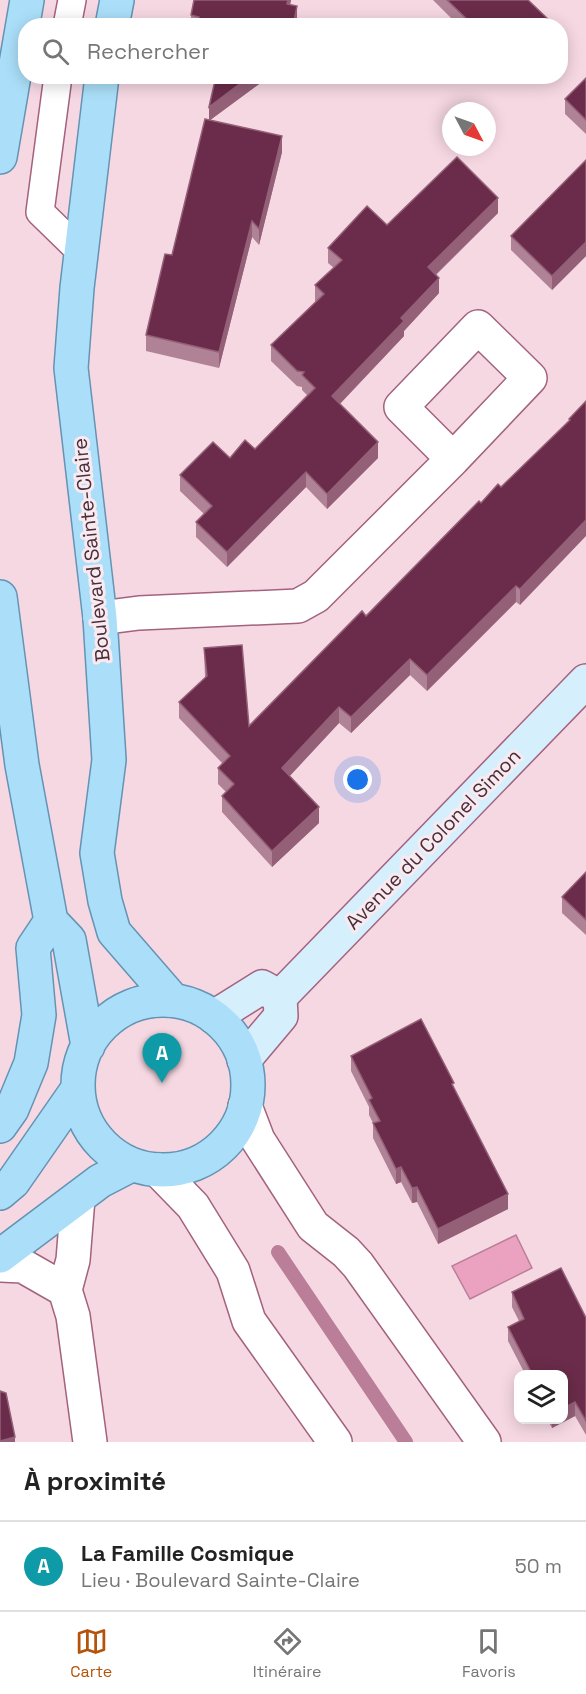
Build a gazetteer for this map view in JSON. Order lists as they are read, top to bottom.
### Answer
{
  "streets": {
    "main road": ["Boulevard Sainte-Claire", "Avenue du Colonel Simon"]
  },
  "north": "bottom right",
  "page": {
    "search": "Rechercher",
    "pins": "A",
    "heading": "À proximité",
    "list": [
      {
        "mark": "A",
        "name": "La Famille Cosmique",
        "note": "Lieu · Boulevard Sainte-Claire",
        "value": "50 m"
      }
    ],
    "nav": ["Carte", "Itinéraire", "Favoris"]
  }
}
